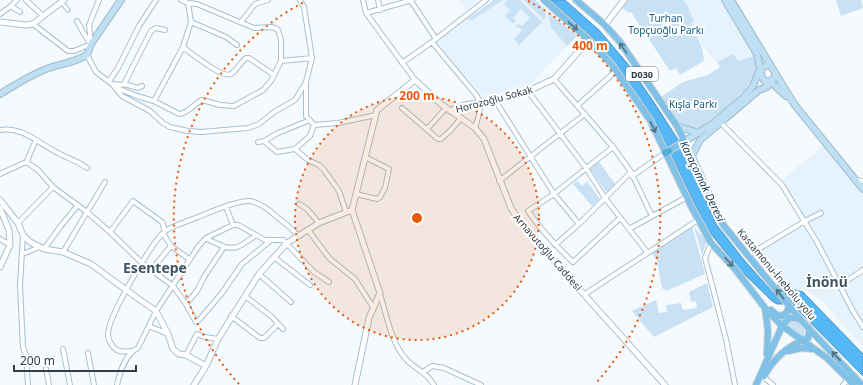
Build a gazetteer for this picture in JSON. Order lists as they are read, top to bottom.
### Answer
{
  "streets": {
    "main road": ["D030", "Kastamonu-İnebolu yolu"],
    "street": ["Horozoğlu Sokak", "Arnavutoğlu Caddesi"]
  },
  "crossings": [
    ["D030", "Kastamonu-İnebolu yolu"],
    ["Horozoğlu Sokak", "Arnavutoğlu Caddesi"]
  ],
  "districts": ["Esentepe", "İnönü"],
  "water": ["Karaçomak Deresi"],
  "parks": ["Turhan Topçuoğlu Parkı", "Kışla Parkı"],
  "scale_bar": "200 m",
  "rings": ["400 m", "200 m"]
}
